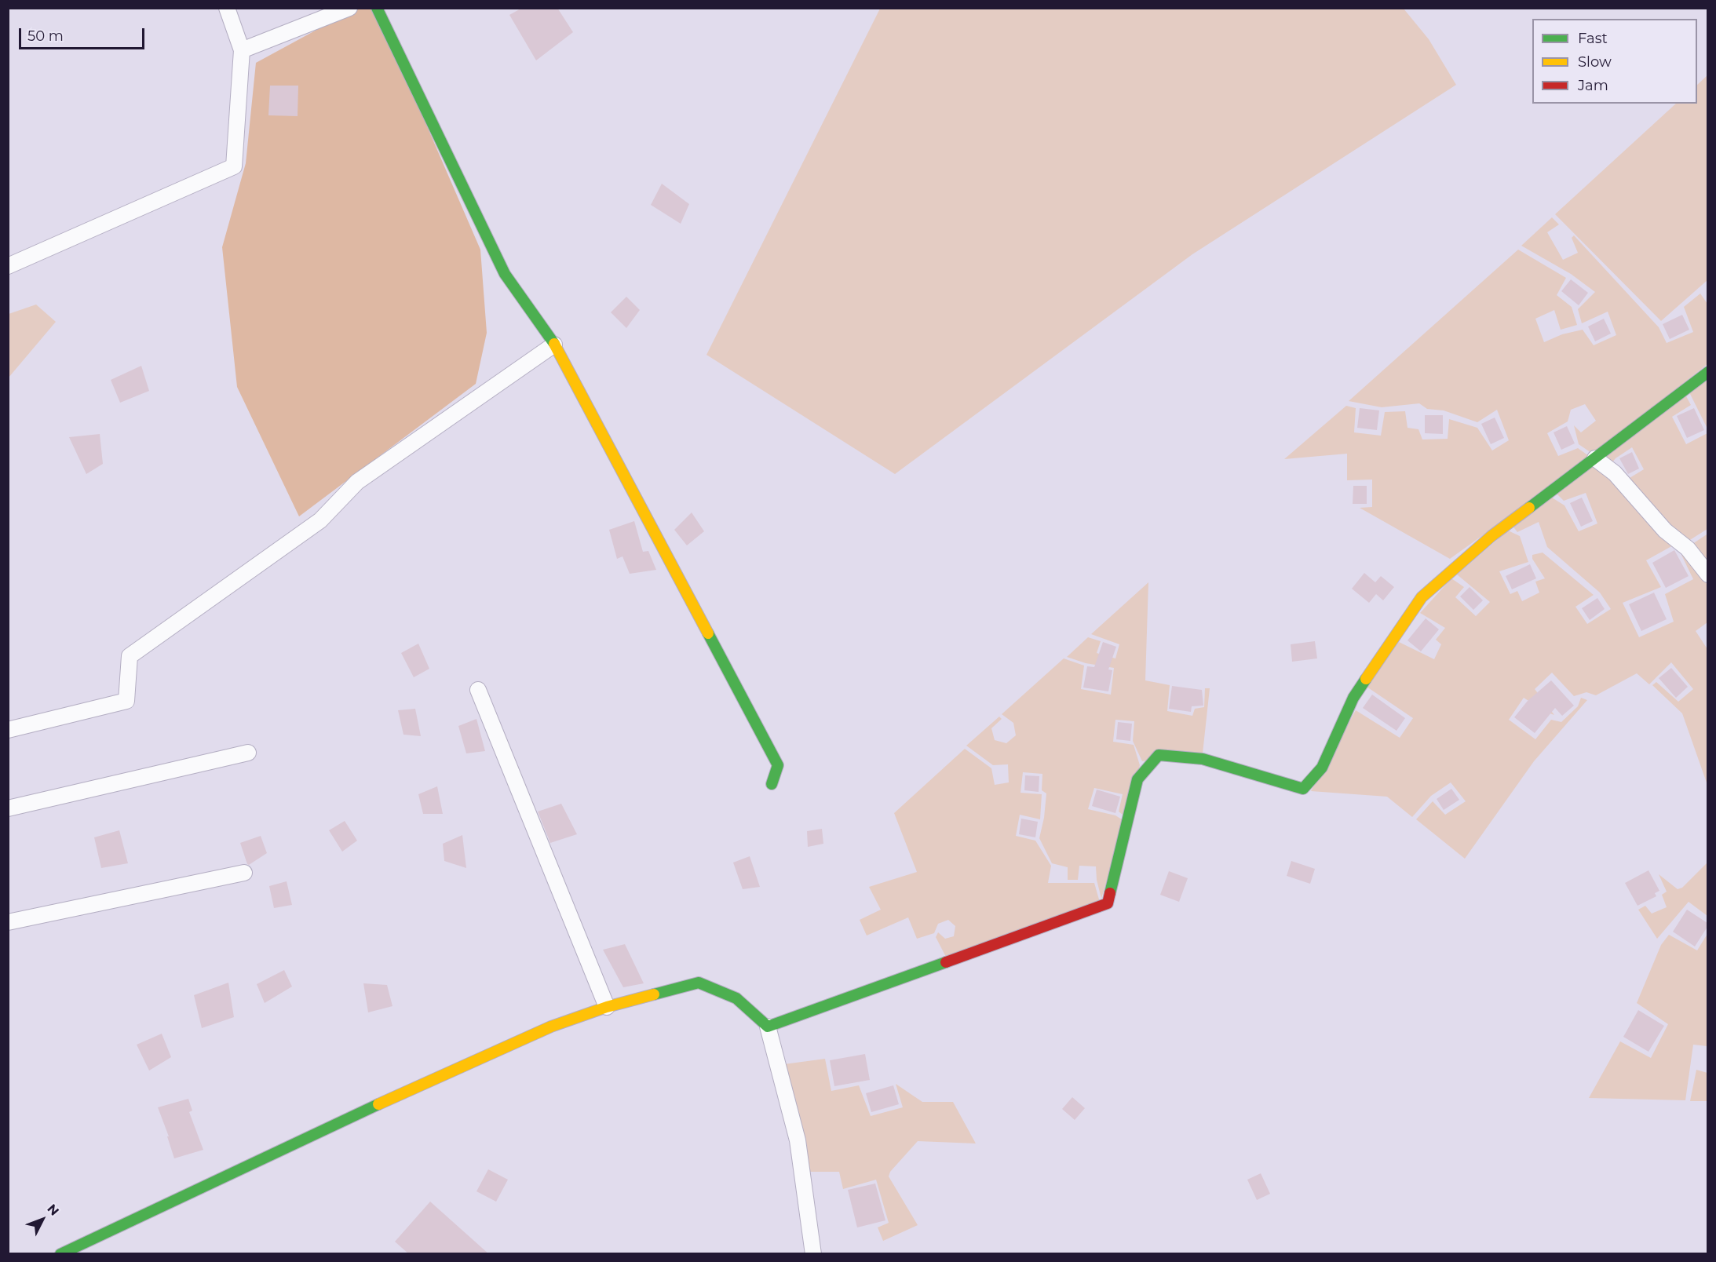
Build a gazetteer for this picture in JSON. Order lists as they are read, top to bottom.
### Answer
{
  "legend": ["Fast", "Slow", "Jam"],
  "scale_bar": "50 m",
  "north": "top right"
}
